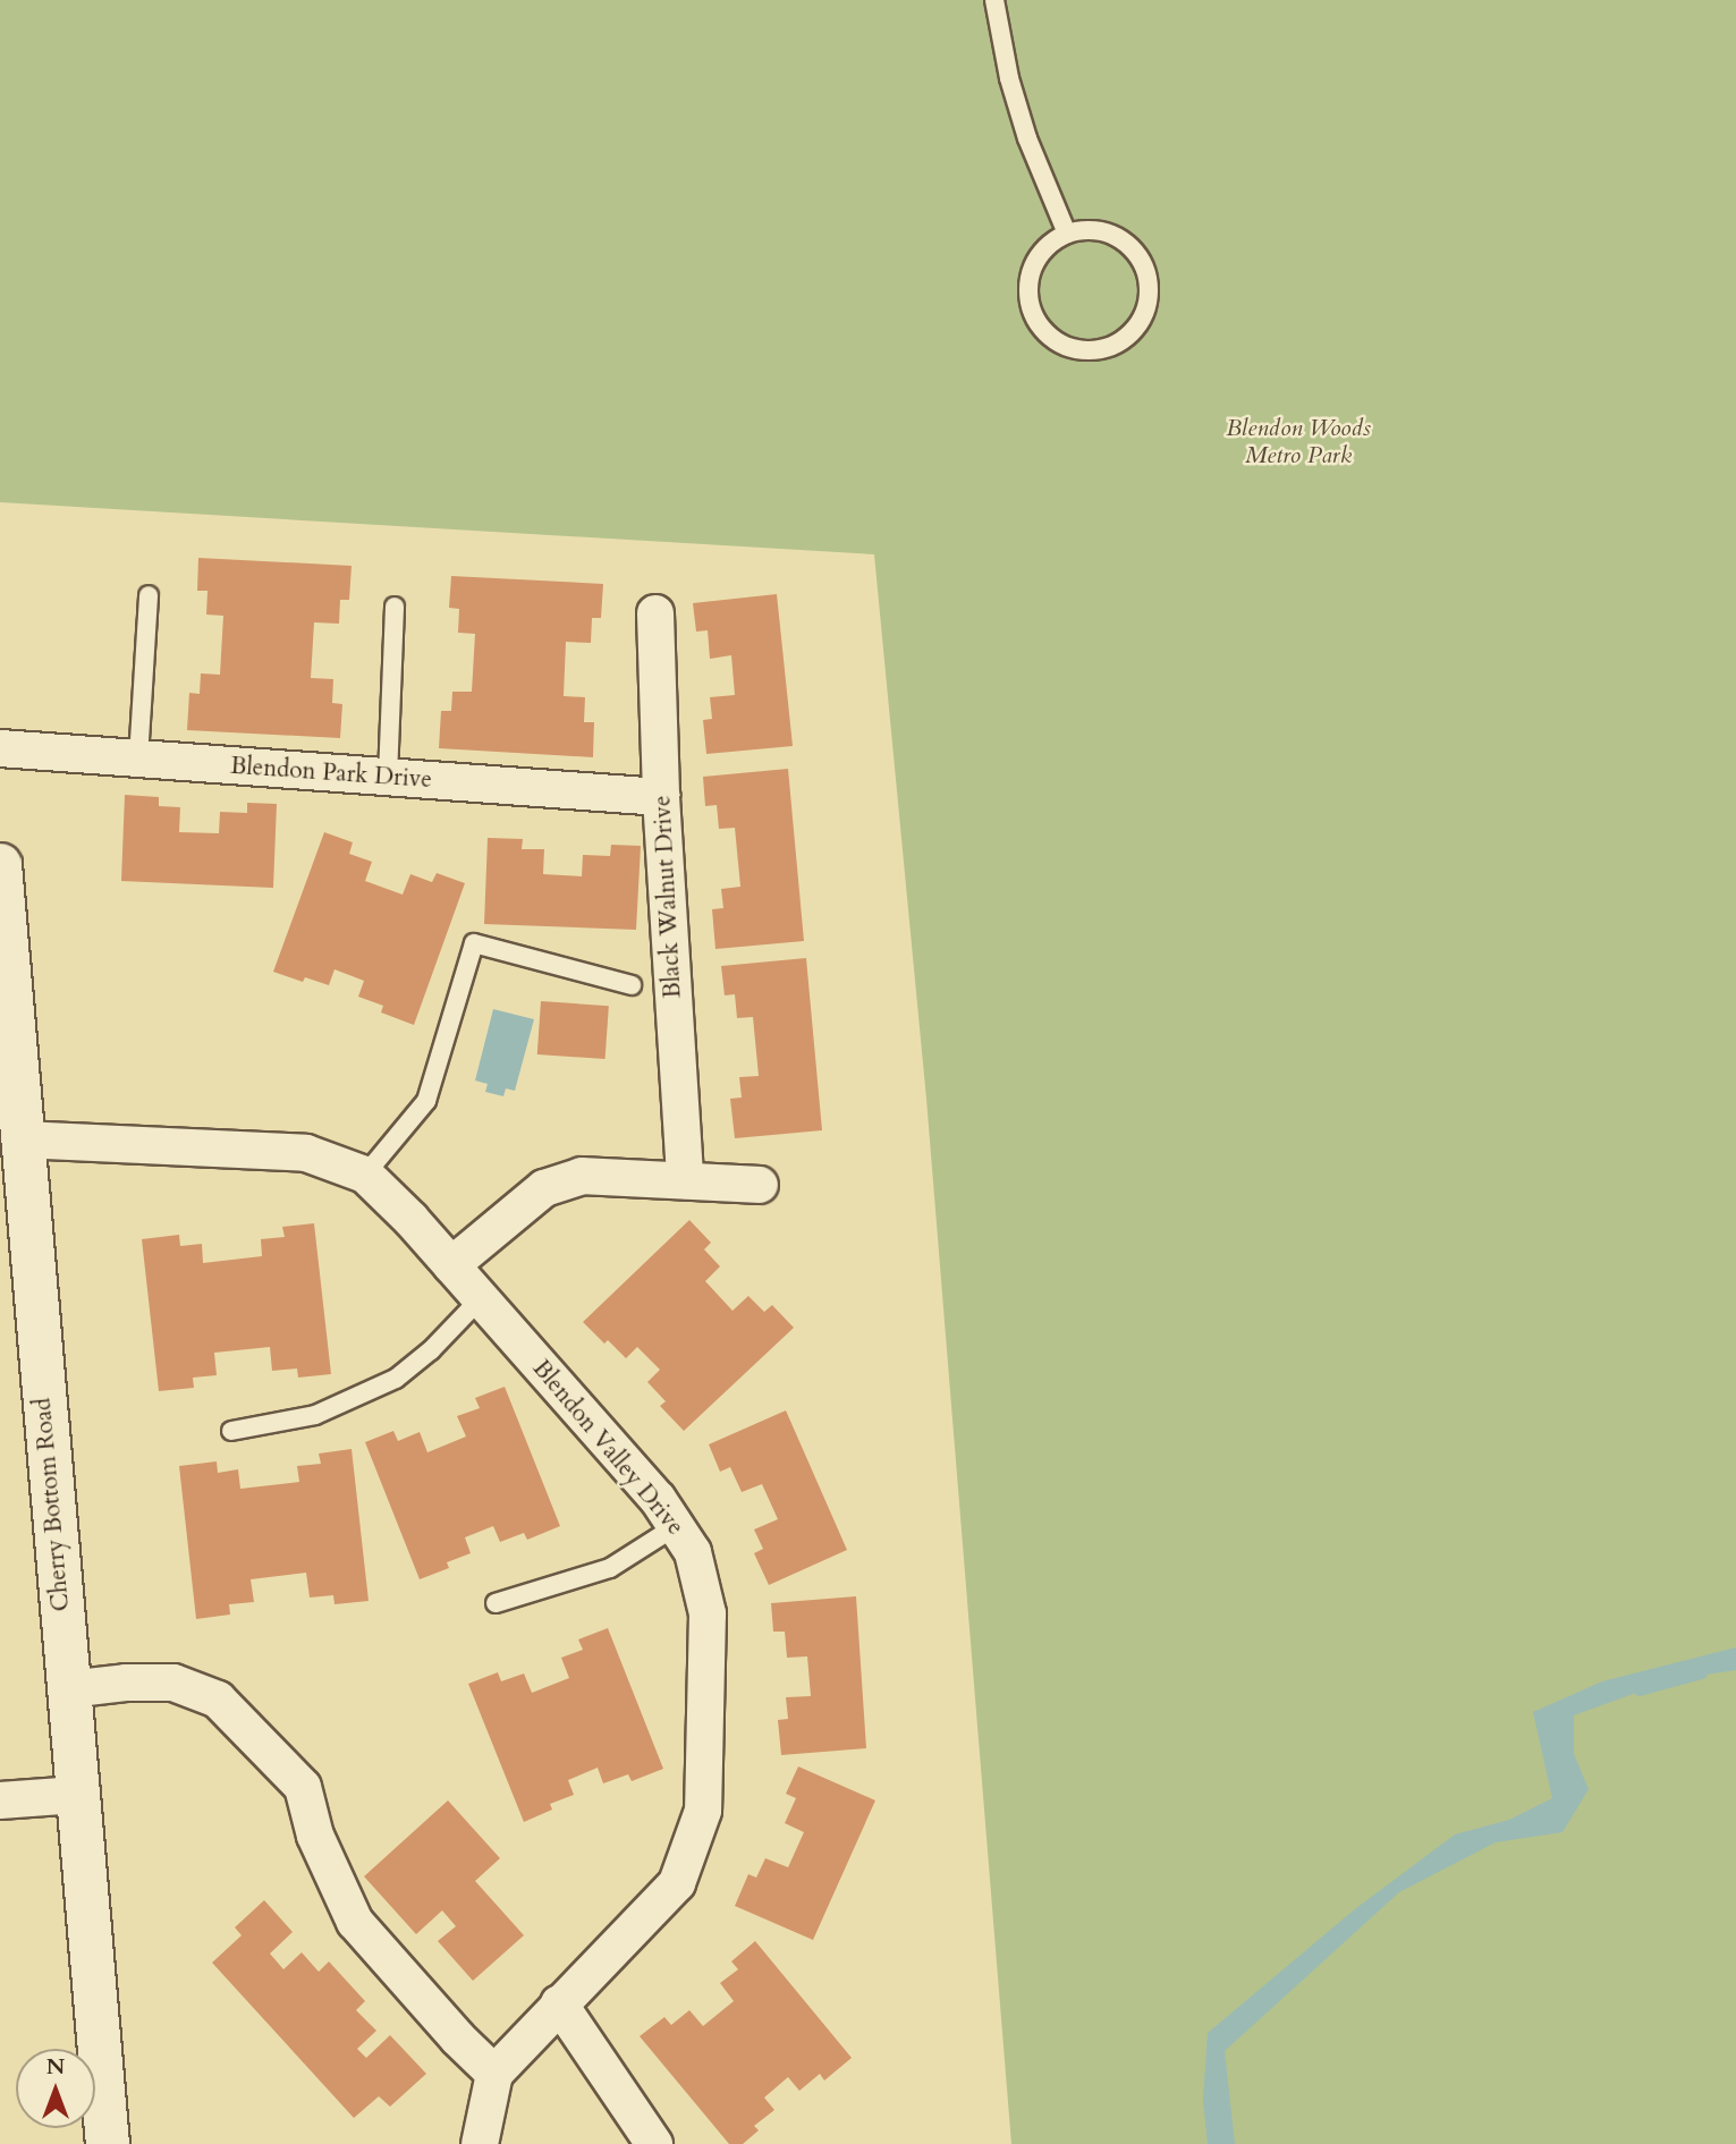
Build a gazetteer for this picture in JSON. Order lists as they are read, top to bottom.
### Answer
{
  "streets": {
    "main road": ["Cherry Bottom Road"],
    "street": ["Blendon Park Drive", "Black Walnut Drive", "Blendon Valley Drive"]
  },
  "crossings": [
    ["Blendon Park Drive", "Black Walnut Drive"],
    ["Blendon Valley Drive", "Cherry Bottom Road"]
  ],
  "parks": ["Blendon Woods Metro Park"],
  "north": "top"
}
